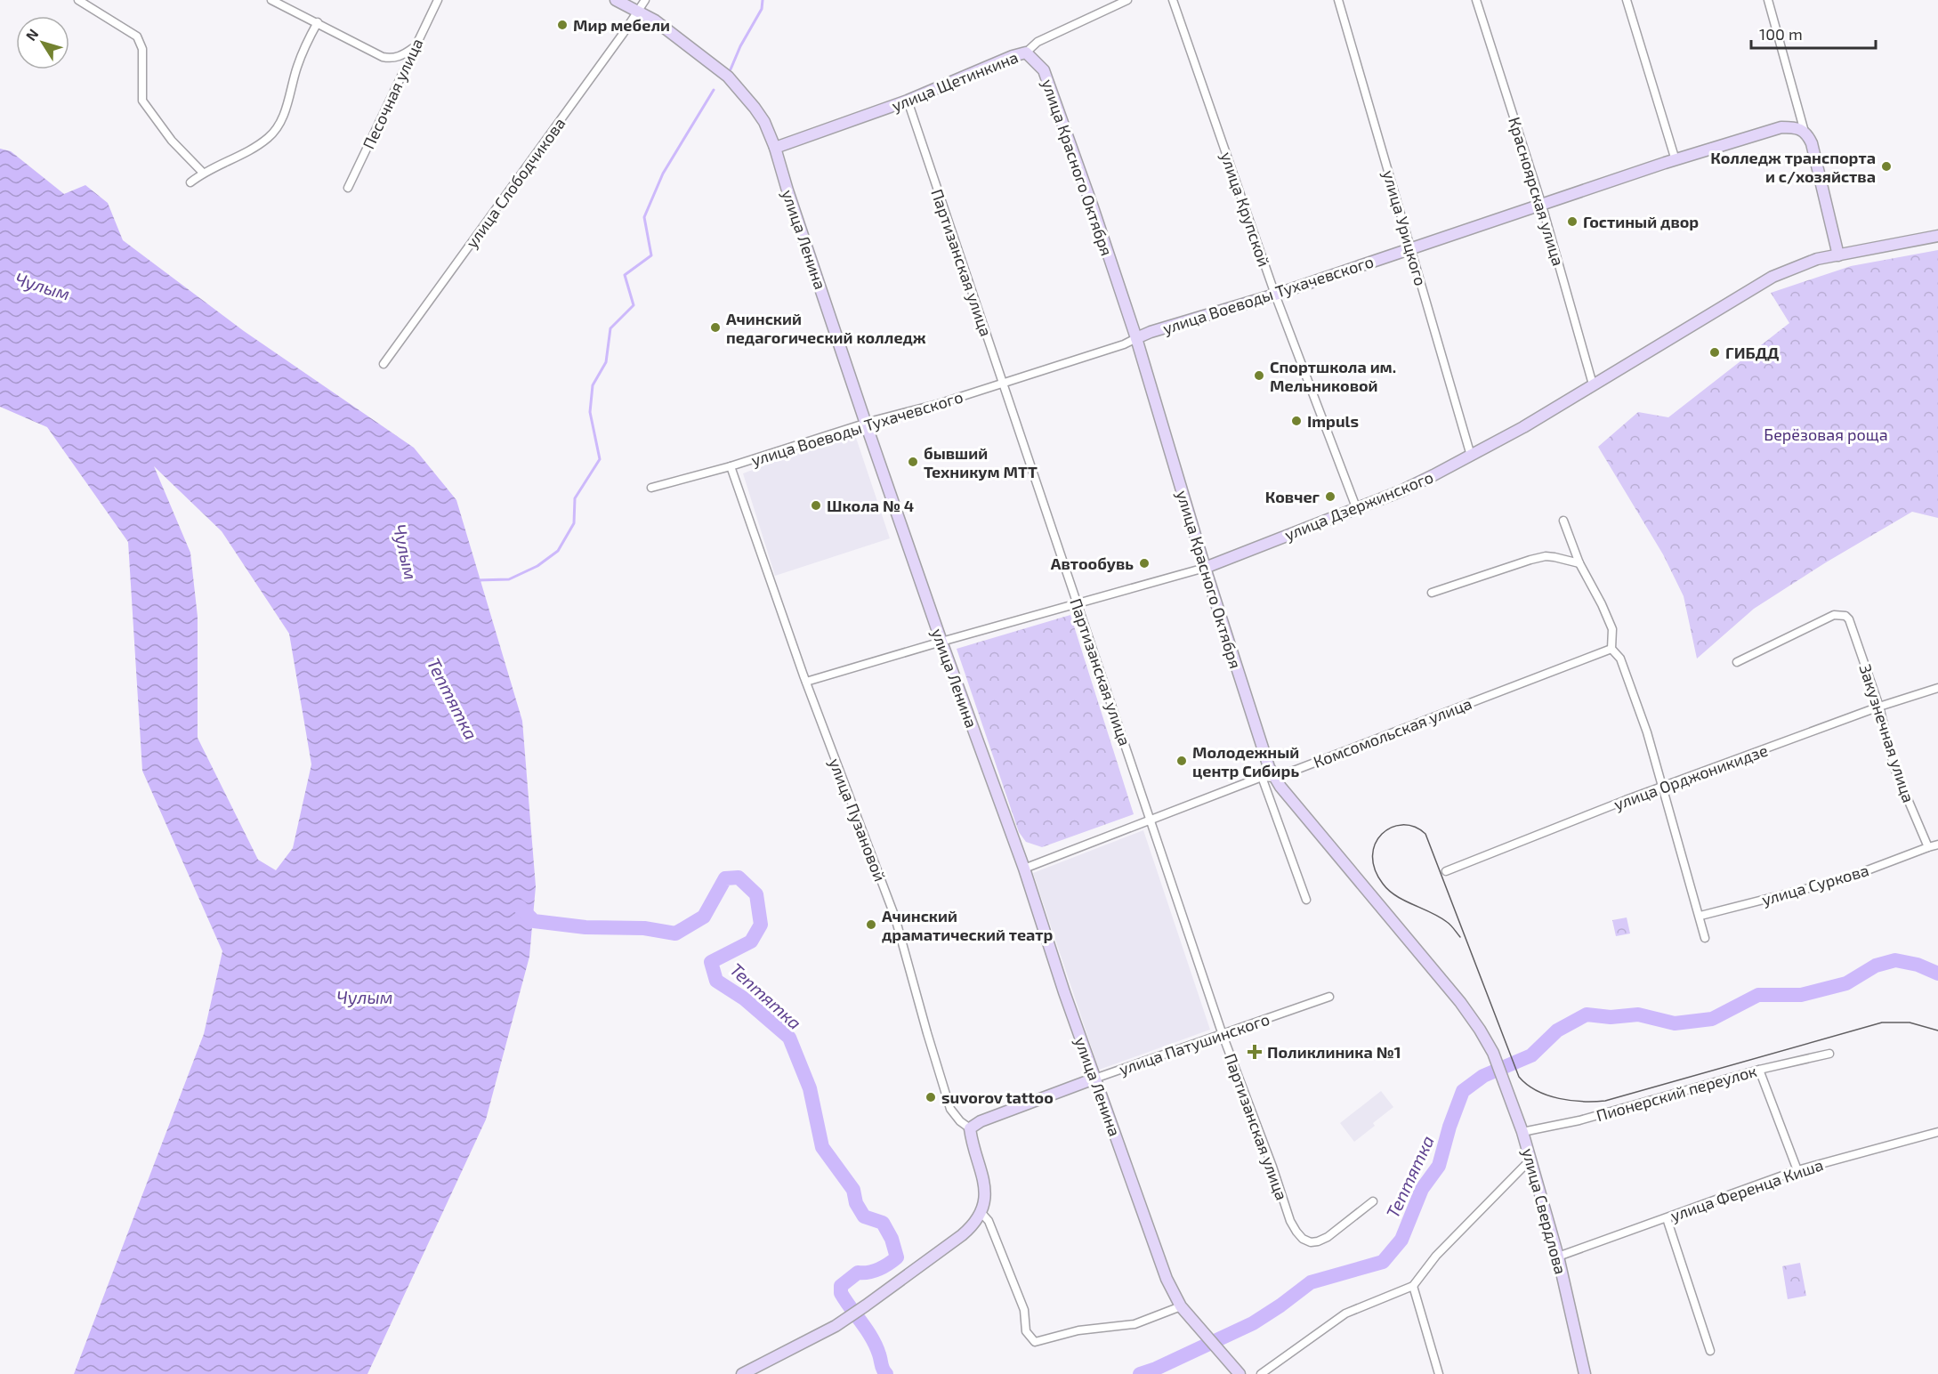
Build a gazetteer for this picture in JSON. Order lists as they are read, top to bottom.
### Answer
{
  "streets": {
    "main road": [
      "улица Щетинкина",
      "улица Красного Октября",
      "улица Ленина",
      "улица Воеводы Тухачевского",
      "улица Дзержинского",
      "улица Патушинского",
      "улица Свердлова"
    ],
    "street": [
      "Песочная улица",
      "улица Слободчикова",
      "Красноярская улица",
      "улица Крупской",
      "улица Урицкого",
      "Партизанская улица",
      "Комсомольская улица",
      "Закузнечная улица",
      "улица Орджоникидзе",
      "улица Пузановой",
      "улица Суркова",
      "Пионерский переулок",
      "улица Ференца Киша"
    ]
  },
  "crossings": [
    ["улица Щетинкина", "улица Красного Октября"],
    ["улица Щетинкина", "улица Ленина"],
    ["улица Щетинкина", "Партизанская улица"],
    ["улица Красного Октября", "улица Воеводы Тухачевского"],
    ["улица Красного Октября", "улица Дзержинского"],
    ["улица Красного Октября", "Комсомольская улица"],
    ["улица Красного Октября", "улица Свердлова"],
    ["улица Слободчикова", "улица Ленина"],
    ["Красноярская улица", "улица Воеводы Тухачевского"],
    ["Красноярская улица", "улица Дзержинского"],
    ["улица Крупской", "улица Воеводы Тухачевского"],
    ["улица Крупской", "улица Дзержинского"],
    ["улица Урицкого", "улица Воеводы Тухачевского"],
    ["улица Урицкого", "улица Дзержинского"],
    ["улица Ленина", "улица Воеводы Тухачевского"],
    ["улица Ленина", "улица Дзержинского"],
    ["улица Ленина", "Комсомольская улица"],
    ["улица Ленина", "улица Патушинского"],
    ["Партизанская улица", "улица Воеводы Тухачевского"],
    ["Партизанская улица", "улица Дзержинского"],
    ["Партизанская улица", "Комсомольская улица"],
    ["Партизанская улица", "улица Патушинского"],
    ["улица Воеводы Тухачевского", "улица Пузановой"],
    ["улица Дзержинского", "улица Пузановой"],
    ["Закузнечная улица", "улица Орджоникидзе"],
    ["Закузнечная улица", "улица Суркова"],
    ["улица Пузановой", "улица Патушинского"],
    ["Пионерский переулок", "улица Свердлова"],
    ["улица Ференца Киша", "улица Свердлова"]
  ],
  "water": ["Чулым", "Тептятка"],
  "parks": ["Берёзовая роща"],
  "places": {
    "other": [
      "Мир мебели",
      "Колледж транспорта и с/хозяйства",
      "Гостиный двор",
      "Ачинский педагогический колледж",
      "ГИБДД",
      "Спортшкола им. Мельниковой",
      "Impuls",
      "бывший Техникум МТТ",
      "Ковчег",
      "Школа № 4",
      "Автообувь",
      "Молодежный центр Сибирь",
      "Ачинский драматический театр",
      "suvorov tattoo"
    ],
    "health": ["Поликлиника №1"]
  },
  "scale_bar": "100 m",
  "north": "top left"
}
